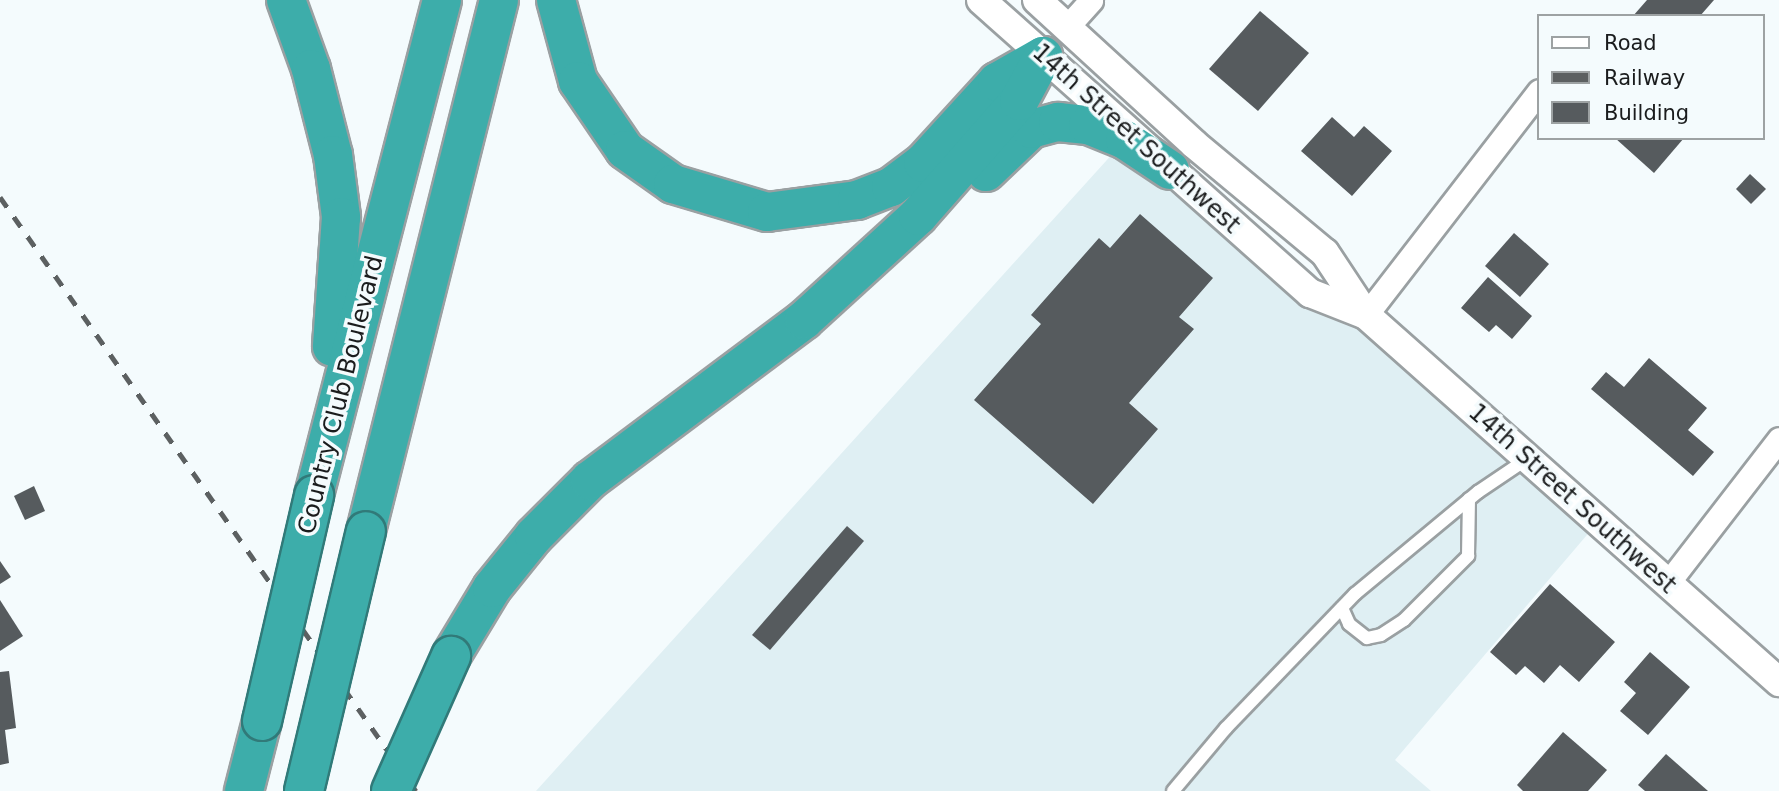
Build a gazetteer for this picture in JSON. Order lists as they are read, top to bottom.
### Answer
{
  "streets": {
    "highway": ["Country Club Boulevard"],
    "street": ["14th Street Southwest"]
  },
  "legend": ["Road", "Railway", "Building"]
}
